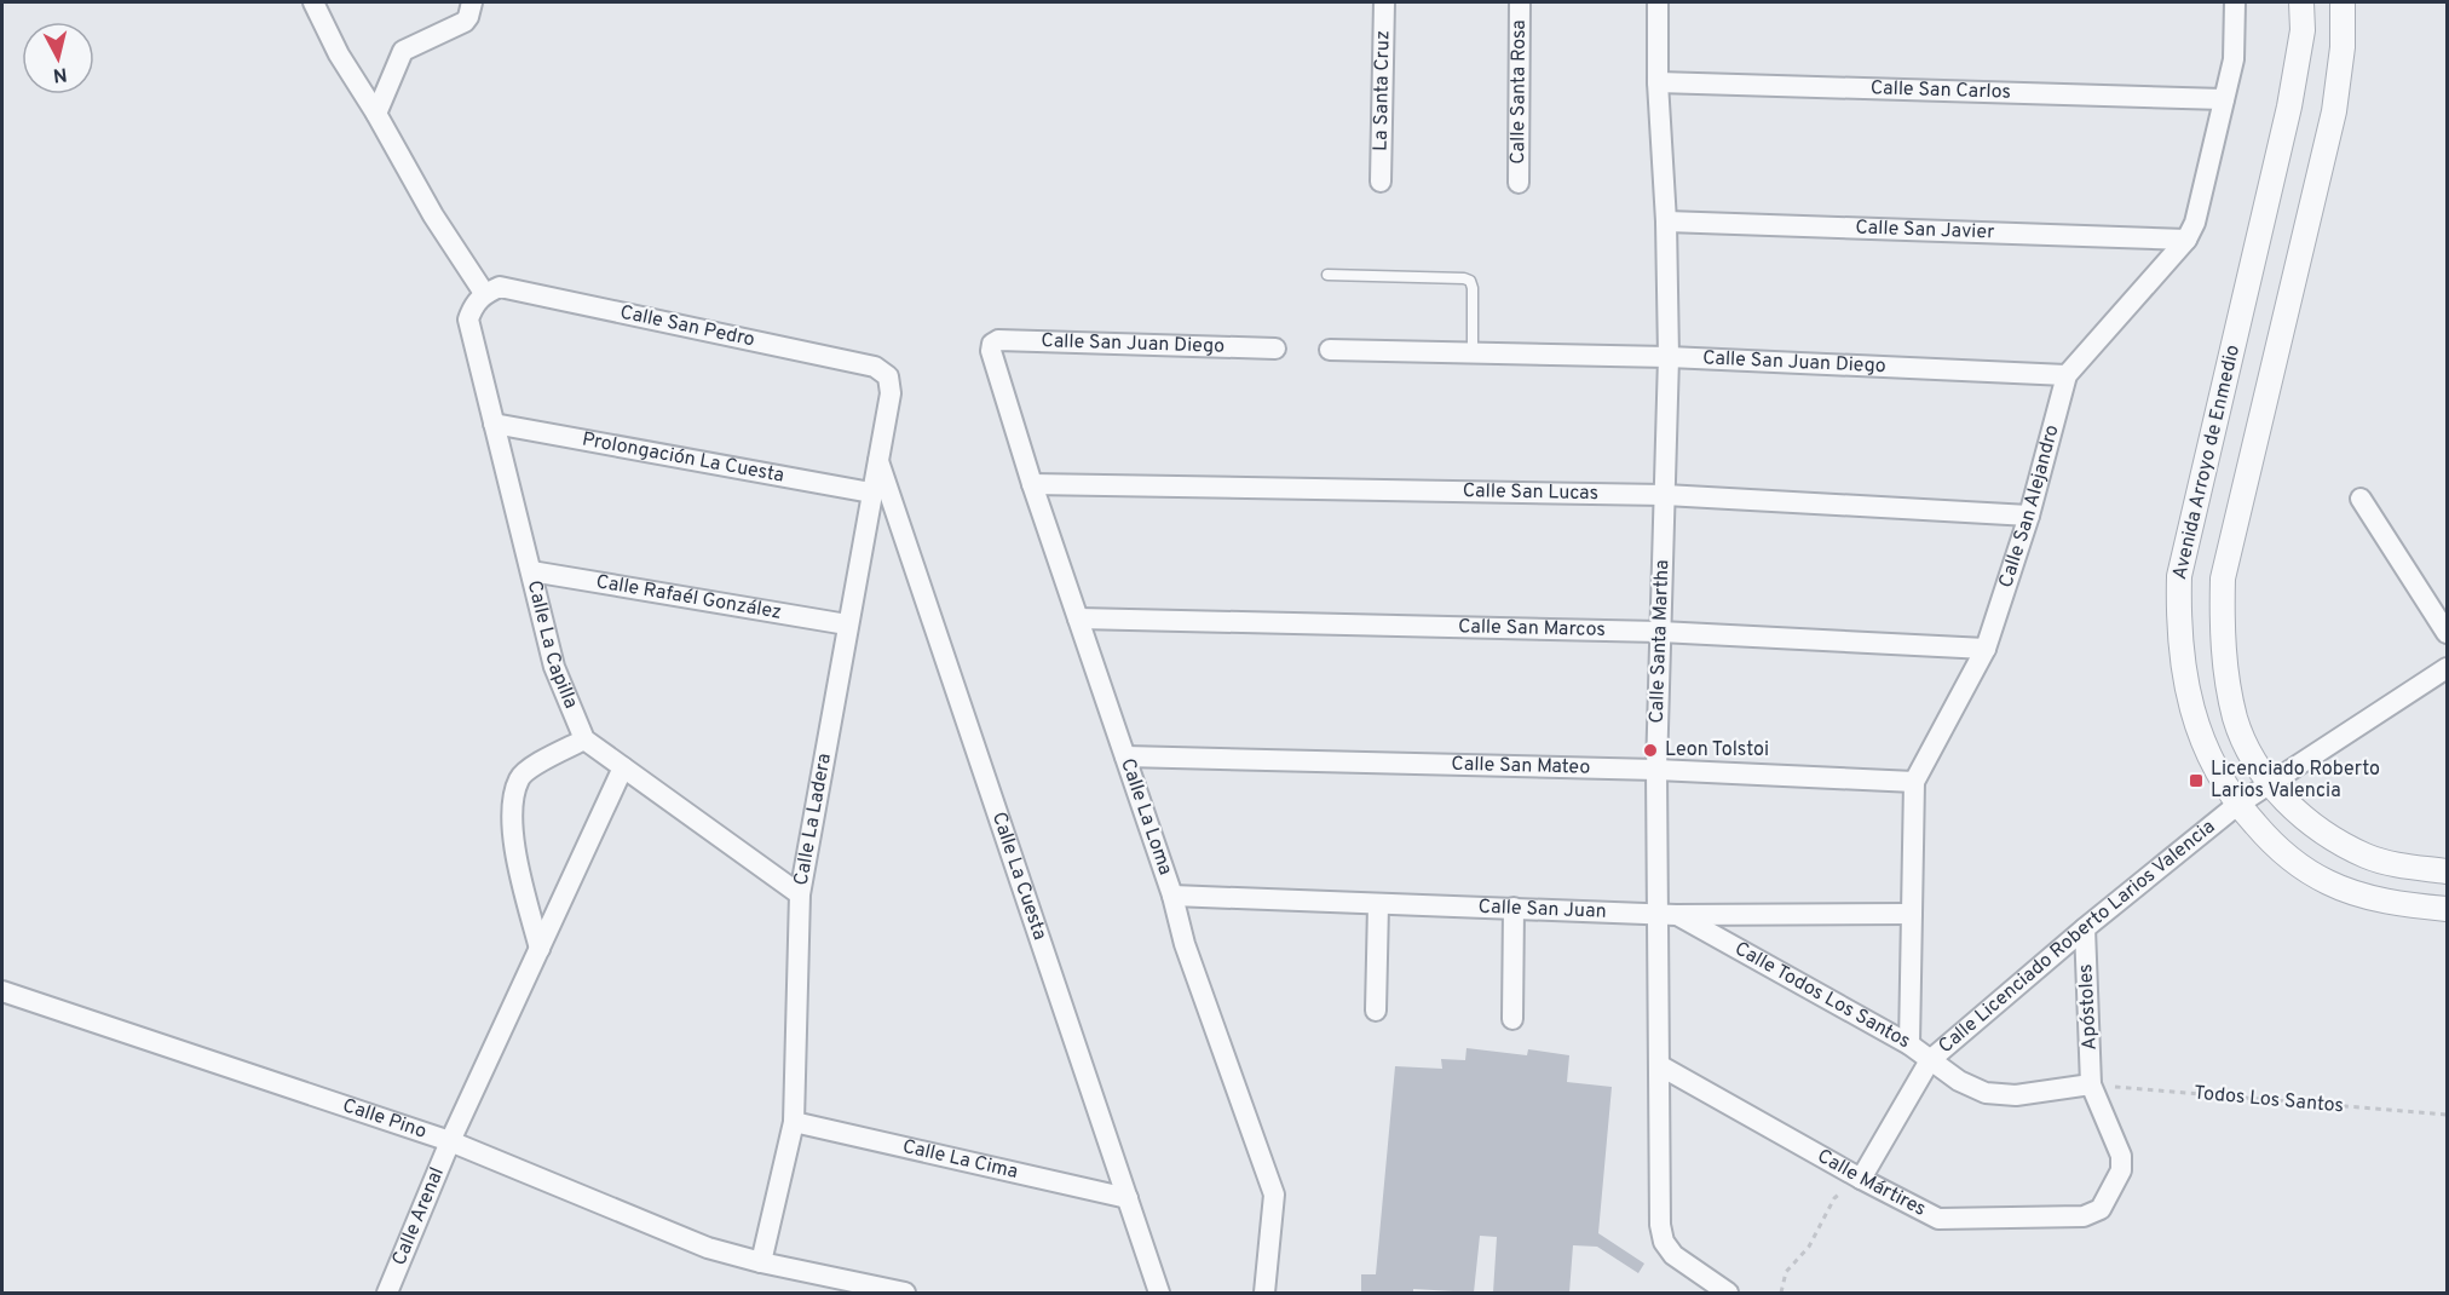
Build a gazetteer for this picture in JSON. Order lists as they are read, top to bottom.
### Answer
{
  "streets": {
    "street": [
      "Calle San Carlos",
      "La Santa Cruz",
      "Calle Santa Rosa",
      "Calle San Javier",
      "Calle San Pedro",
      "Calle San Juan Diego",
      "Prolongación La Cuesta",
      "Avenida Arroyo de Enmedio",
      "Calle San Lucas",
      "Calle San Alejandro",
      "Calle Rafaél González",
      "Calle San Marcos",
      "Calle Santa Martha",
      "Calle La Capilla",
      "Calle San Mateo",
      "Calle La Loma",
      "Calle La Ladera",
      "Calle La Cuesta",
      "Calle San Juan",
      "Calle Licenciado Roberto Larios Valencia",
      "Calle Todos Los Santos",
      "Apóstoles",
      "Calle Pino",
      "Calle La Cima",
      "Calle Mártires",
      "Calle Arenal"
    ],
    "path": ["Todos Los Santos"]
  },
  "crossings": [
    ["Calle San Carlos", "Calle San Alejandro"],
    ["Calle San Carlos", "Calle Santa Martha"],
    ["Calle San Javier", "Calle San Alejandro"],
    ["Calle San Javier", "Calle Santa Martha"],
    ["Calle San Pedro", "Calle La Capilla"],
    ["Calle San Pedro", "Calle La Ladera"],
    ["Calle San Juan Diego", "Calle San Alejandro"],
    ["Calle San Juan Diego", "Calle Santa Martha"],
    ["Calle San Juan Diego", "Calle La Loma"],
    ["Prolongación La Cuesta", "Calle La Capilla"],
    ["Prolongación La Cuesta", "Calle La Ladera"],
    ["Avenida Arroyo de Enmedio", "Calle Licenciado Roberto Larios Valencia"],
    ["Calle San Lucas", "Calle San Alejandro"],
    ["Calle San Lucas", "Calle Santa Martha"],
    ["Calle San Lucas", "Calle La Loma"],
    ["Calle San Alejandro", "Calle San Marcos"],
    ["Calle San Alejandro", "Calle San Mateo"],
    ["Calle San Alejandro", "Calle San Juan"],
    ["Calle San Alejandro", "Calle Todos Los Santos"],
    ["Calle Rafaél González", "Calle La Capilla"],
    ["Calle Rafaél González", "Calle La Ladera"],
    ["Calle San Marcos", "Calle Santa Martha"],
    ["Calle San Marcos", "Calle La Loma"],
    ["Calle Santa Martha", "Calle San Mateo"],
    ["Calle Santa Martha", "Calle San Juan"],
    ["Calle Santa Martha", "Calle Todos Los Santos"],
    ["Calle Santa Martha", "Calle Mártires"],
    ["Calle San Mateo", "Calle La Loma"],
    ["Calle La Loma", "Calle San Juan"],
    ["Calle La Ladera", "Calle La Cuesta"],
    ["Calle La Ladera", "Calle Pino"],
    ["Calle La Ladera", "Calle La Cima"],
    ["Calle La Cuesta", "Calle La Cima"],
    ["Calle San Juan", "Calle Todos Los Santos"],
    ["Calle Licenciado Roberto Larios Valencia", "Calle Todos Los Santos"],
    ["Calle Licenciado Roberto Larios Valencia", "Apóstoles"],
    ["Calle Licenciado Roberto Larios Valencia", "Calle Mártires"],
    ["Calle Todos Los Santos", "Apóstoles"],
    ["Calle Todos Los Santos", "Todos Los Santos"],
    ["Calle Todos Los Santos", "Calle Mártires"],
    ["Apóstoles", "Todos Los Santos"],
    ["Apóstoles", "Calle Mártires"],
    ["Todos Los Santos", "Calle Mártires"],
    ["Calle Pino", "Calle Arenal"]
  ],
  "places": {
    "other": ["Leon Tolstoi"],
    "transit": ["Licenciado Roberto Larios Valencia"]
  },
  "north": "bottom"
}
